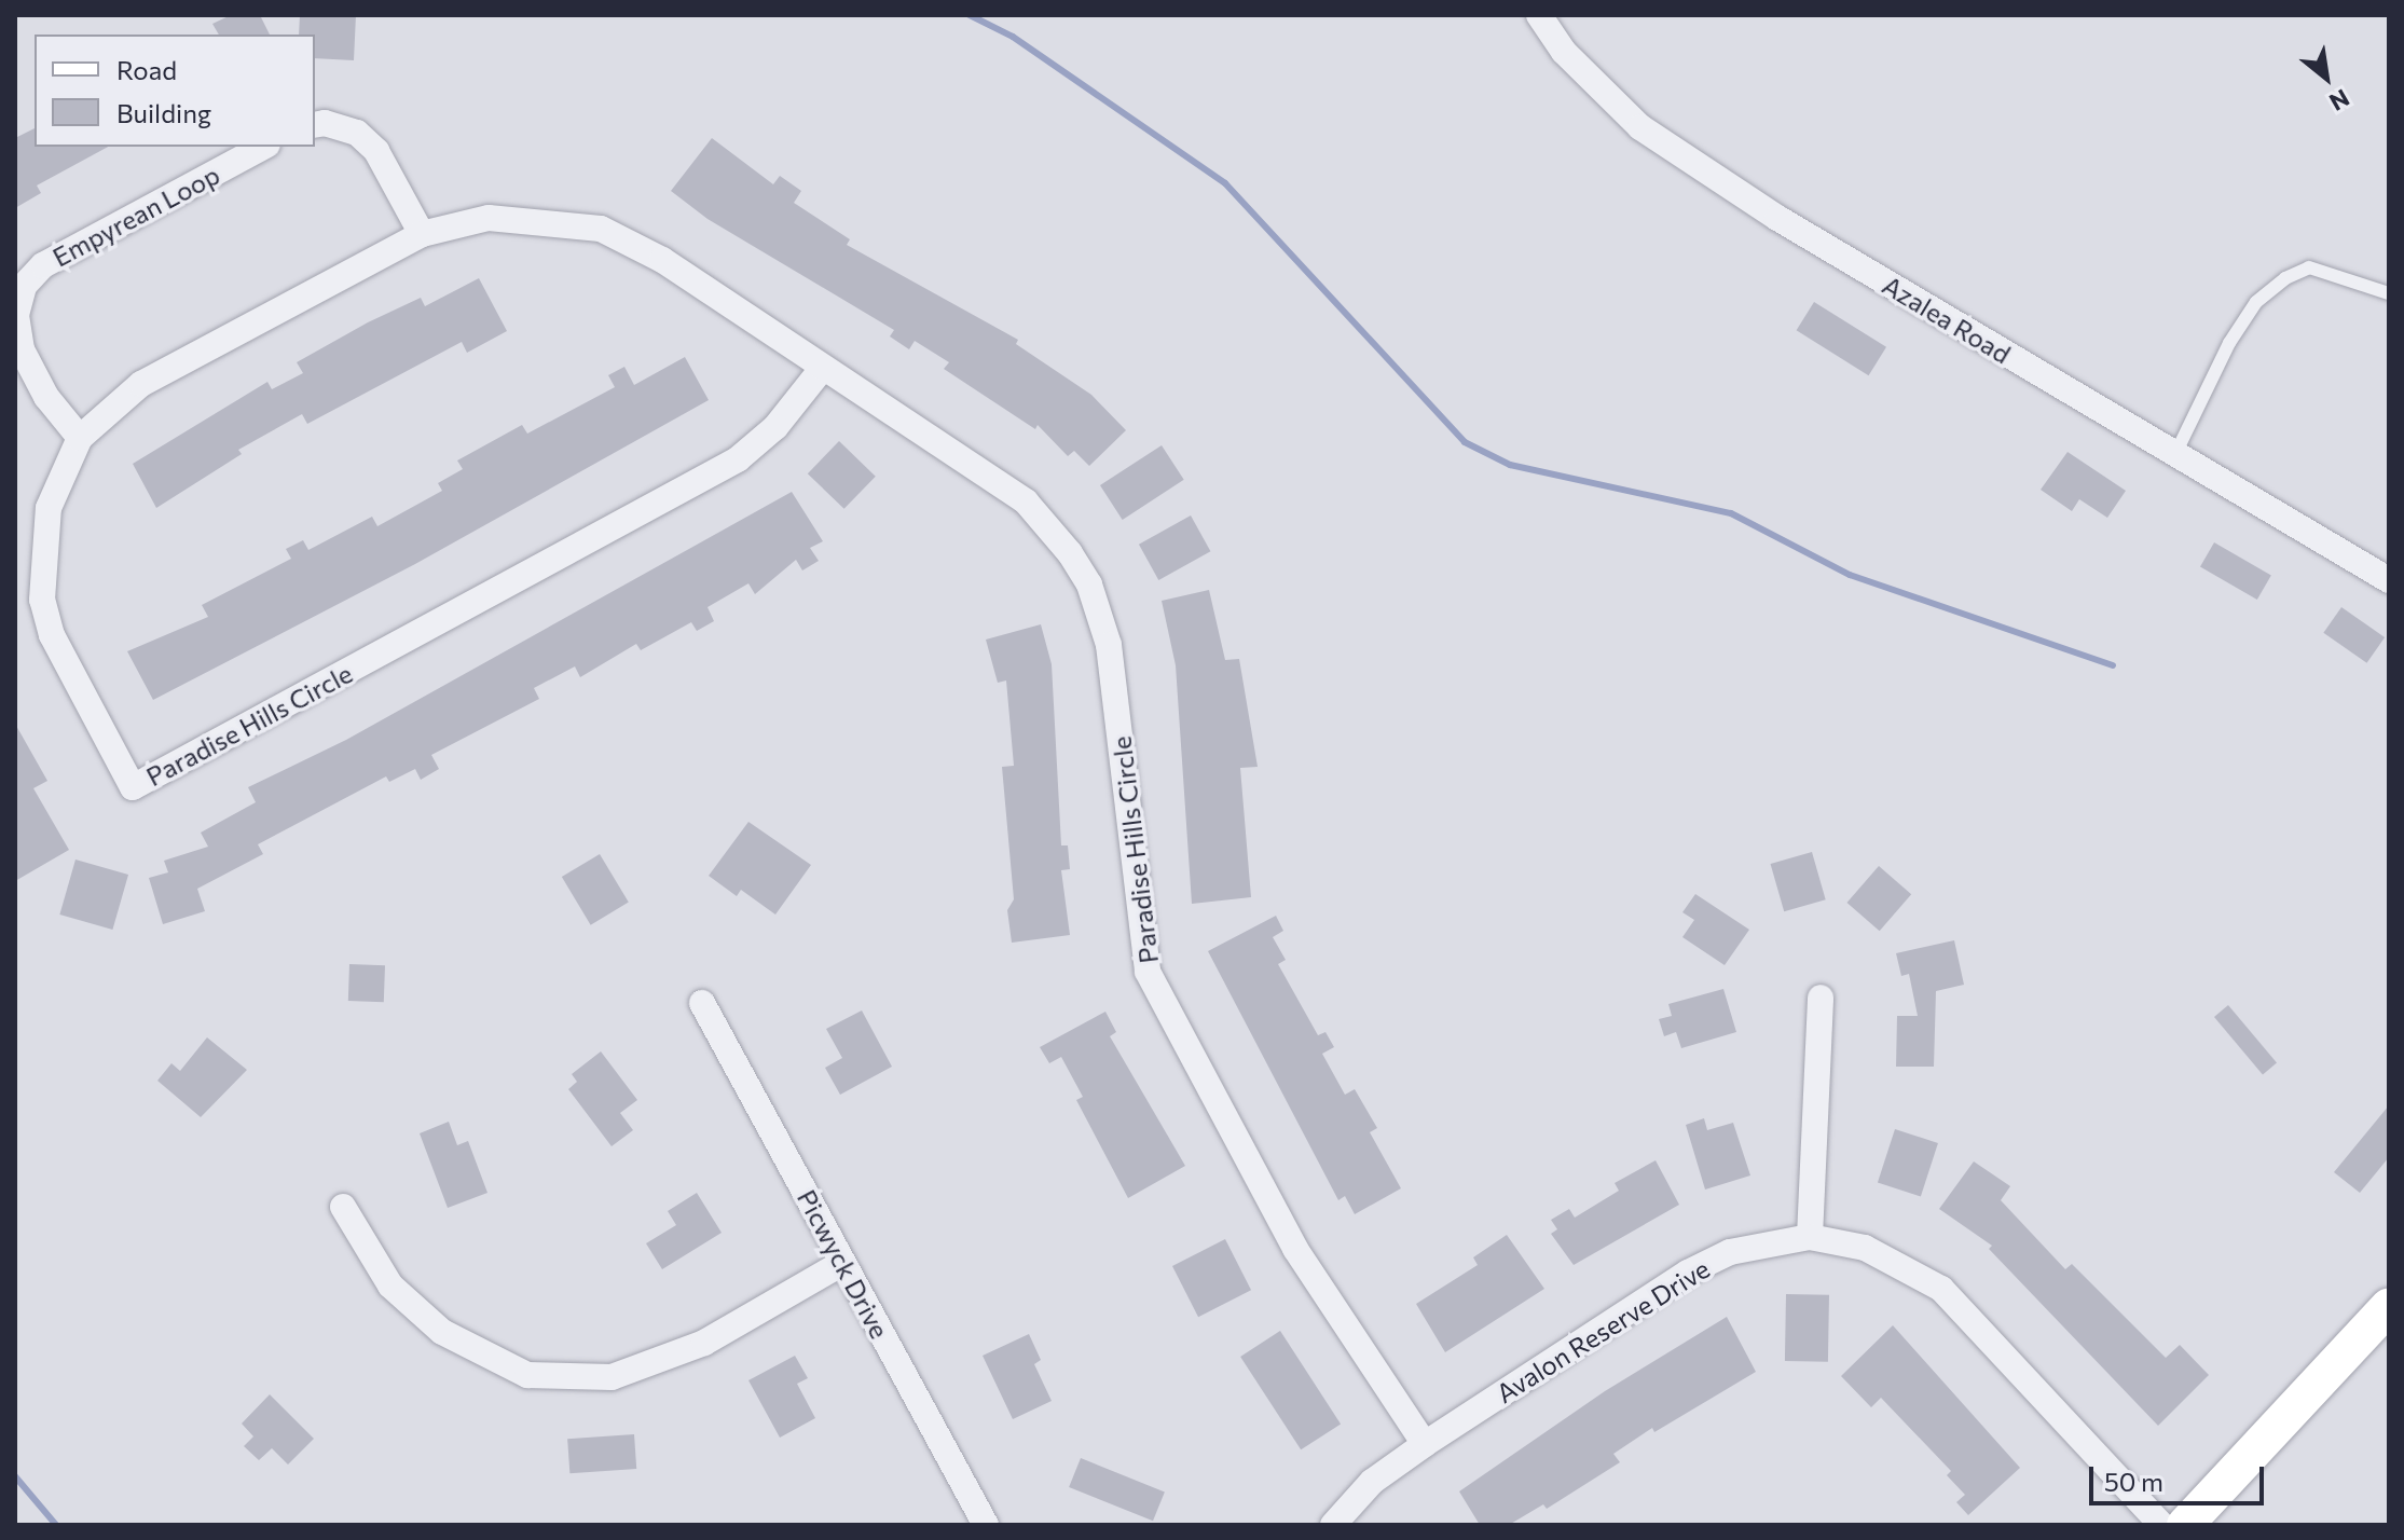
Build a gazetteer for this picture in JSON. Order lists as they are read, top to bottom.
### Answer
{
  "streets": {
    "street": [
      "Empyrean Loop",
      "Azalea Road",
      "Paradise Hills Circle",
      "Picwyck Drive",
      "Avalon Reserve Drive"
    ]
  },
  "crossings": [
    ["Empyrean Loop", "Paradise Hills Circle"],
    ["Paradise Hills Circle", "Avalon Reserve Drive"]
  ],
  "legend": ["Road", "Building"],
  "scale_bar": "50 m",
  "north": "bottom right"
}
